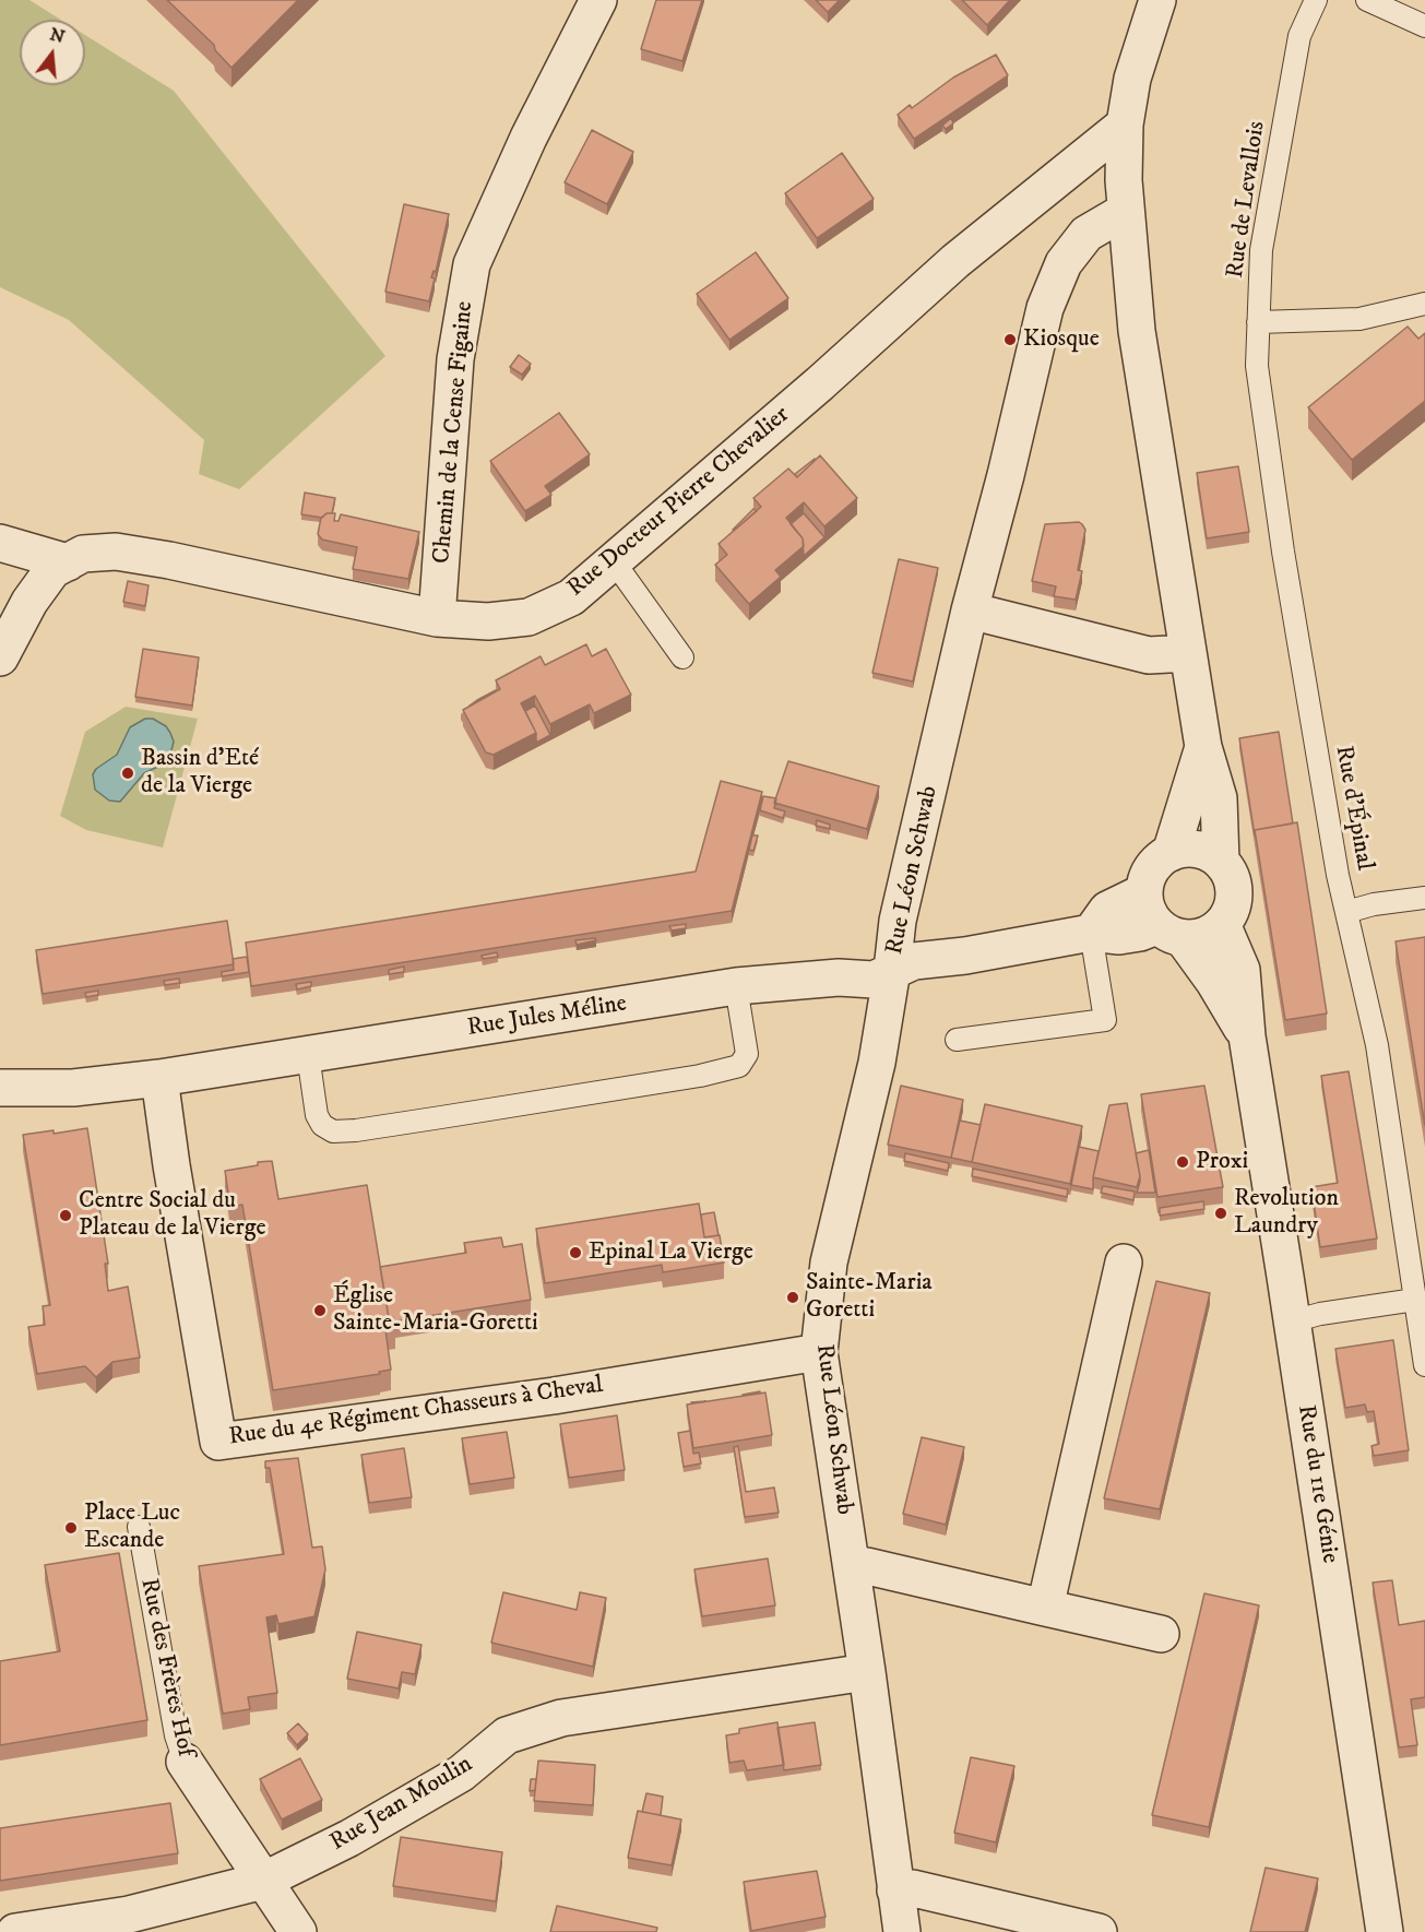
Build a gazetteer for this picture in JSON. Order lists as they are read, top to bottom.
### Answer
{
  "streets": {
    "street": [
      "Chemin de la Cense Figaine",
      "Rue Docteur Pierre Chevalier",
      "Rue Léon Schwab",
      "Rue Jules Méline",
      "Rue du 4e Régiment Chasseurs à Cheval",
      "Rue du 11e Génie",
      "Rue des Frères Hof",
      "Rue Jean Moulin"
    ],
    "lane": ["Rue de Levallois", "Rue d'Épinal"]
  },
  "crossings": [
    ["Rue de Levallois", "Rue d'Épinal"],
    ["Chemin de la Cense Figaine", "Rue Docteur Pierre Chevalier"],
    ["Rue Léon Schwab", "Rue Jules Méline"],
    ["Rue Léon Schwab", "Rue du 4e Régiment Chasseurs à Cheval"],
    ["Rue Léon Schwab", "Rue Jean Moulin"],
    ["Rue Jules Méline", "Rue du 4e Régiment Chasseurs à Cheval"],
    ["Rue Jules Méline", "Rue du 11e Génie"],
    ["Rue des Frères Hof", "Rue Jean Moulin"]
  ],
  "places": [
    "Kiosque",
    "Bassin d'Eté de la Vierge",
    "Proxi",
    "Revolution Laundry",
    "Centre Social du Plateau de la Vierge",
    "Epinal La Vierge",
    "Sainte-Maria Goretti",
    "Église Sainte-Maria-Goretti",
    "Place Luc Escande"
  ],
  "north": "top"
}
